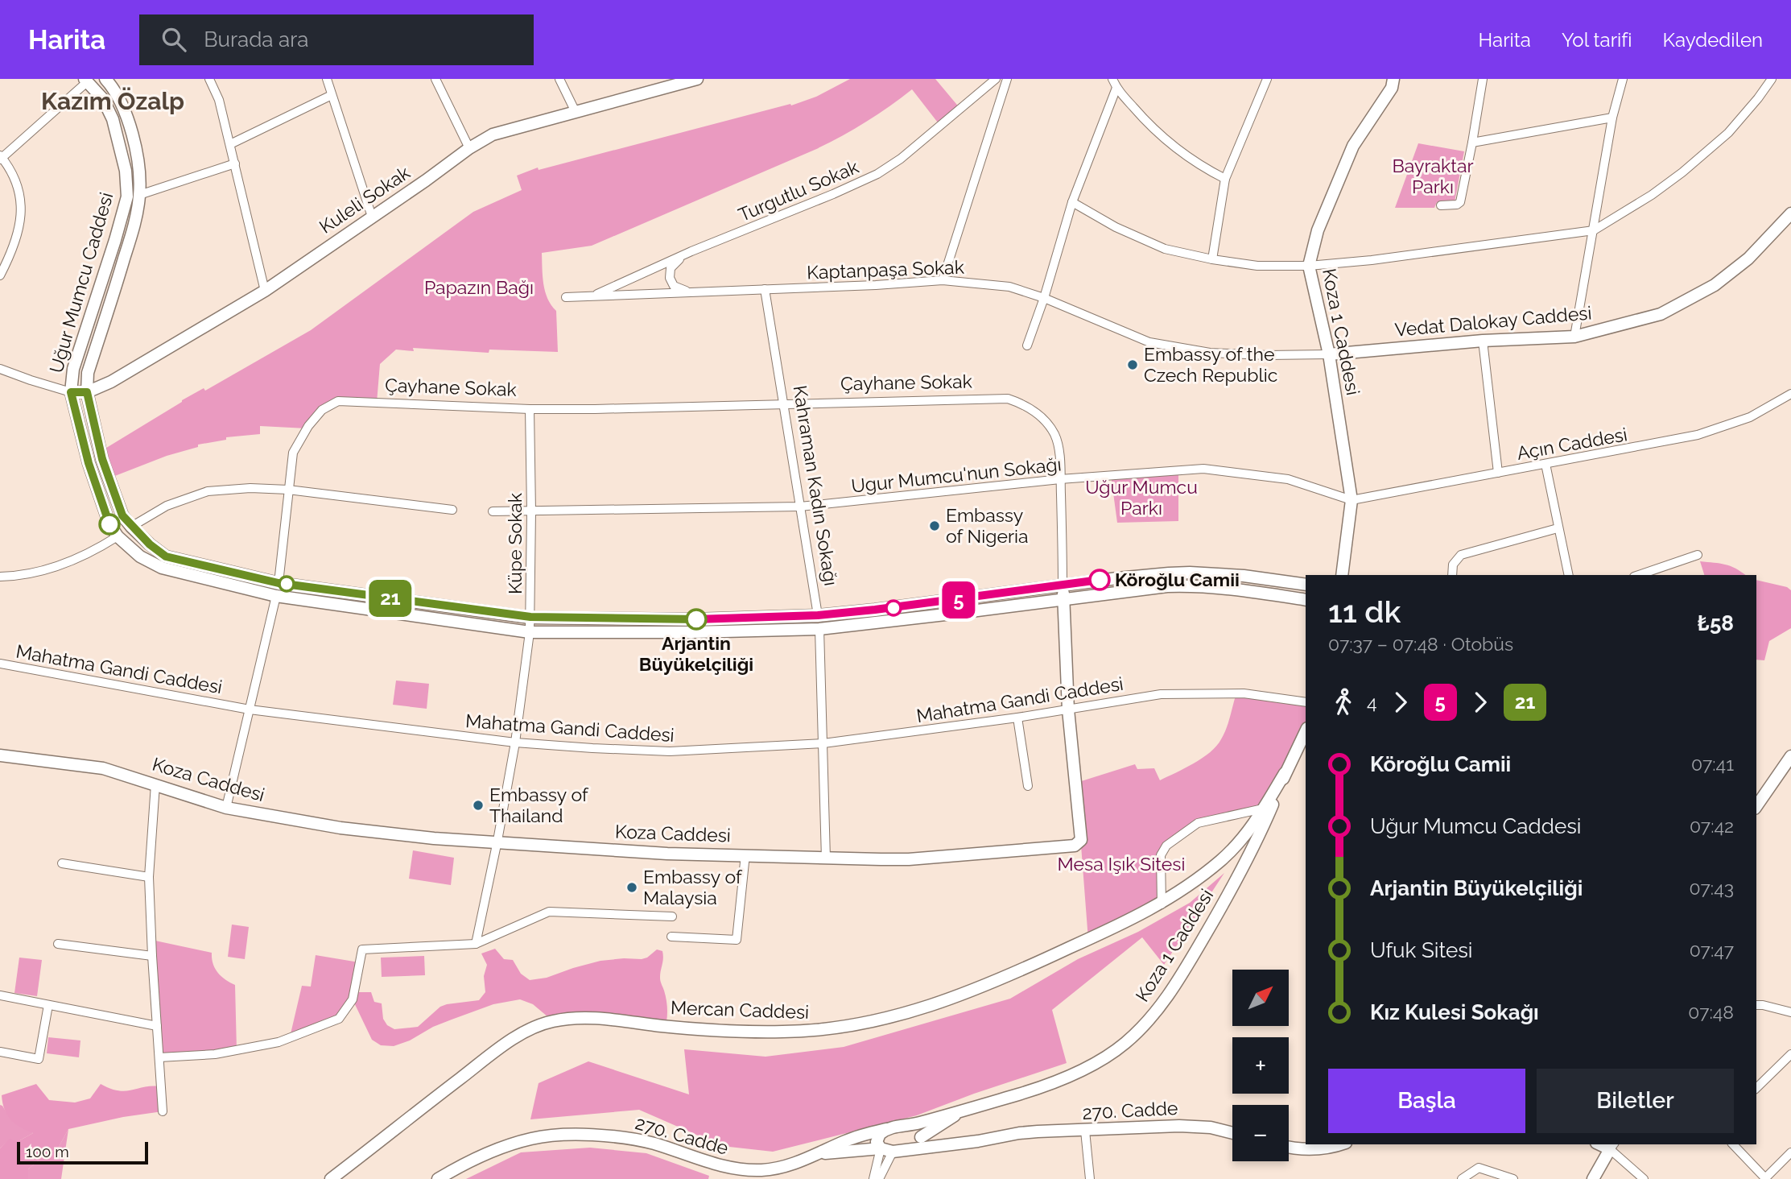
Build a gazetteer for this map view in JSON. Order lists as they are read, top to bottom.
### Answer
{
  "streets": {
    "main road": [
      "Kuleli Sokak",
      "Uğur Mumcu Caddesi",
      "Vedat Dalokay Caddesi",
      "Koza 1 Caddesi",
      "Çayhane Sokak",
      "Kahraman Kadın Sokağı",
      "Koza Caddesi",
      "Mercan Caddesi",
      "270. Cadde"
    ],
    "street": [
      "Turgutlu Sokak",
      "Kaptanpaşa Sokak",
      "Açın Caddesi",
      "Ugur Mumcu'nun Sokağı",
      "Küpe Sokak",
      "Mahatma Gandi Caddesi"
    ]
  },
  "crossings": [
    ["Turgutlu Sokak", "Kaptanpaşa Sokak"],
    ["Kuleli Sokak", "Uğur Mumcu Caddesi"],
    ["Kaptanpaşa Sokak", "Vedat Dalokay Caddesi"],
    ["Kaptanpaşa Sokak", "Koza 1 Caddesi"],
    ["Kaptanpaşa Sokak", "Kahraman Kadın Sokağı"],
    ["Uğur Mumcu Caddesi", "Çayhane Sokak"],
    ["Uğur Mumcu Caddesi", "Kahraman Kadın Sokağı"],
    ["Uğur Mumcu Caddesi", "Küpe Sokak"],
    ["Vedat Dalokay Caddesi", "Koza 1 Caddesi"],
    ["Koza 1 Caddesi", "Açın Caddesi"],
    ["Koza 1 Caddesi", "Ugur Mumcu'nun Sokağı"],
    ["Koza 1 Caddesi", "Mercan Caddesi"],
    ["Koza 1 Caddesi", "270. Cadde"],
    ["Çayhane Sokak", "Ugur Mumcu'nun Sokağı"],
    ["Çayhane Sokak", "Kahraman Kadın Sokağı"],
    ["Çayhane Sokak", "Küpe Sokak"],
    ["Çayhane Sokak", "Mahatma Gandi Caddesi"],
    ["Çayhane Sokak", "Koza Caddesi"],
    ["Açın Caddesi", "Ugur Mumcu'nun Sokağı"],
    ["Ugur Mumcu'nun Sokağı", "Kahraman Kadın Sokağı"],
    ["Ugur Mumcu'nun Sokağı", "Küpe Sokak"],
    ["Kahraman Kadın Sokağı", "Mahatma Gandi Caddesi"],
    ["Kahraman Kadın Sokağı", "Koza Caddesi"],
    ["Küpe Sokak", "Mahatma Gandi Caddesi"],
    ["Küpe Sokak", "Koza Caddesi"]
  ],
  "districts": ["Kazım Özalp"],
  "parks": [
    "Bayraktar Parkı",
    "Papazın Bağı",
    "Uğur Mumcu Parkı",
    "Mesa Işık Sitesi"
  ],
  "places": [
    "Embassy of the Czech Republic",
    "Embassy of Nigeria",
    "Köroğlu Camii",
    "Arjantin Büyükelçiliği",
    "Embassy of Thailand",
    "Embassy of Malaysia"
  ],
  "lines": ["bus line 21", "bus line 5"],
  "scale_bar": "100 m",
  "north": "top right",
  "page": {
    "header": "Harita",
    "search": "Burada ara",
    "nav": ["Harita", "Yol tarifi", "Kaydedilen"],
    "on_map": ["5", "21"],
    "heading": ["11 dk", "07:37 – 07:48 · Otobüs", "₺58"],
    "legs": ["4", "5", "21"],
    "list": [
      {
        "name": "Köroğlu Camii",
        "value": "07:41"
      },
      {
        "name": "Uğur Mumcu Caddesi",
        "value": "07:42"
      },
      {
        "name": "Arjantin Büyükelçiliği",
        "value": "07:43"
      },
      {
        "name": "Ufuk Sitesi",
        "value": "07:47"
      },
      {
        "name": "Kız Kulesi Sokağı",
        "value": "07:48"
      }
    ],
    "map_buttons": ["+", "−"],
    "buttons": ["Başla", "Biletler"],
    "scale": "100 m"
  }
}
